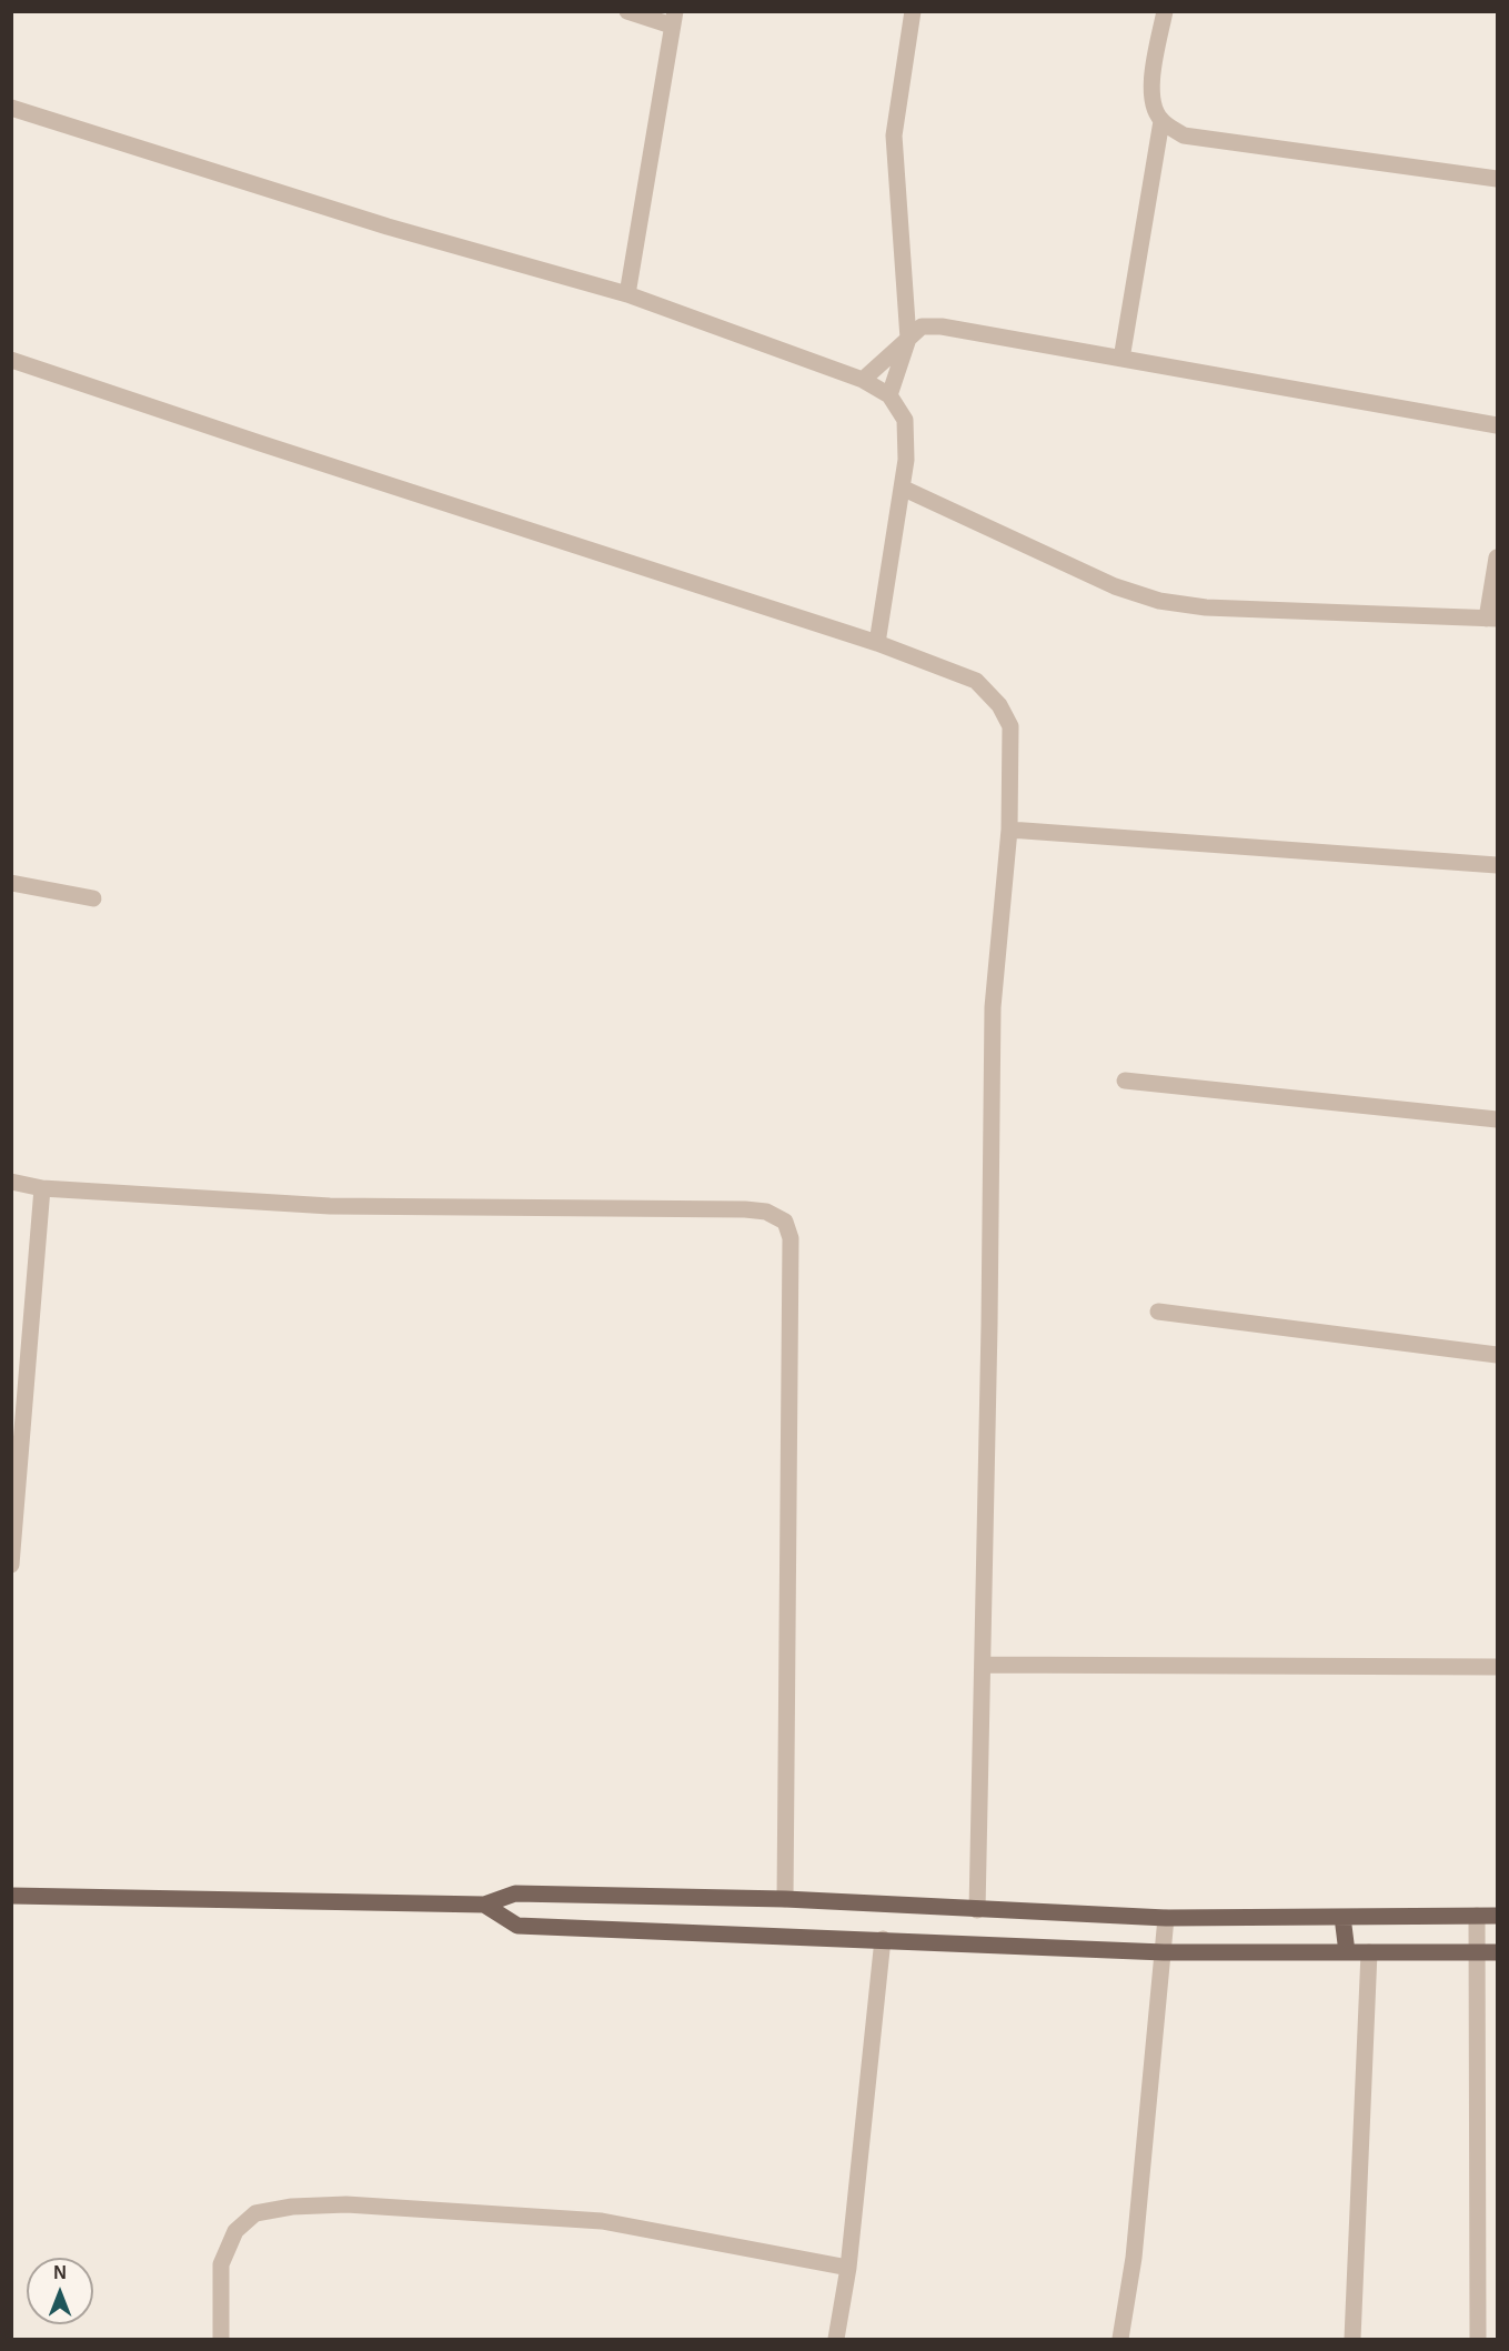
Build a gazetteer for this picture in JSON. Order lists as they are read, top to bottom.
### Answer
{
  "north": "top"
}
